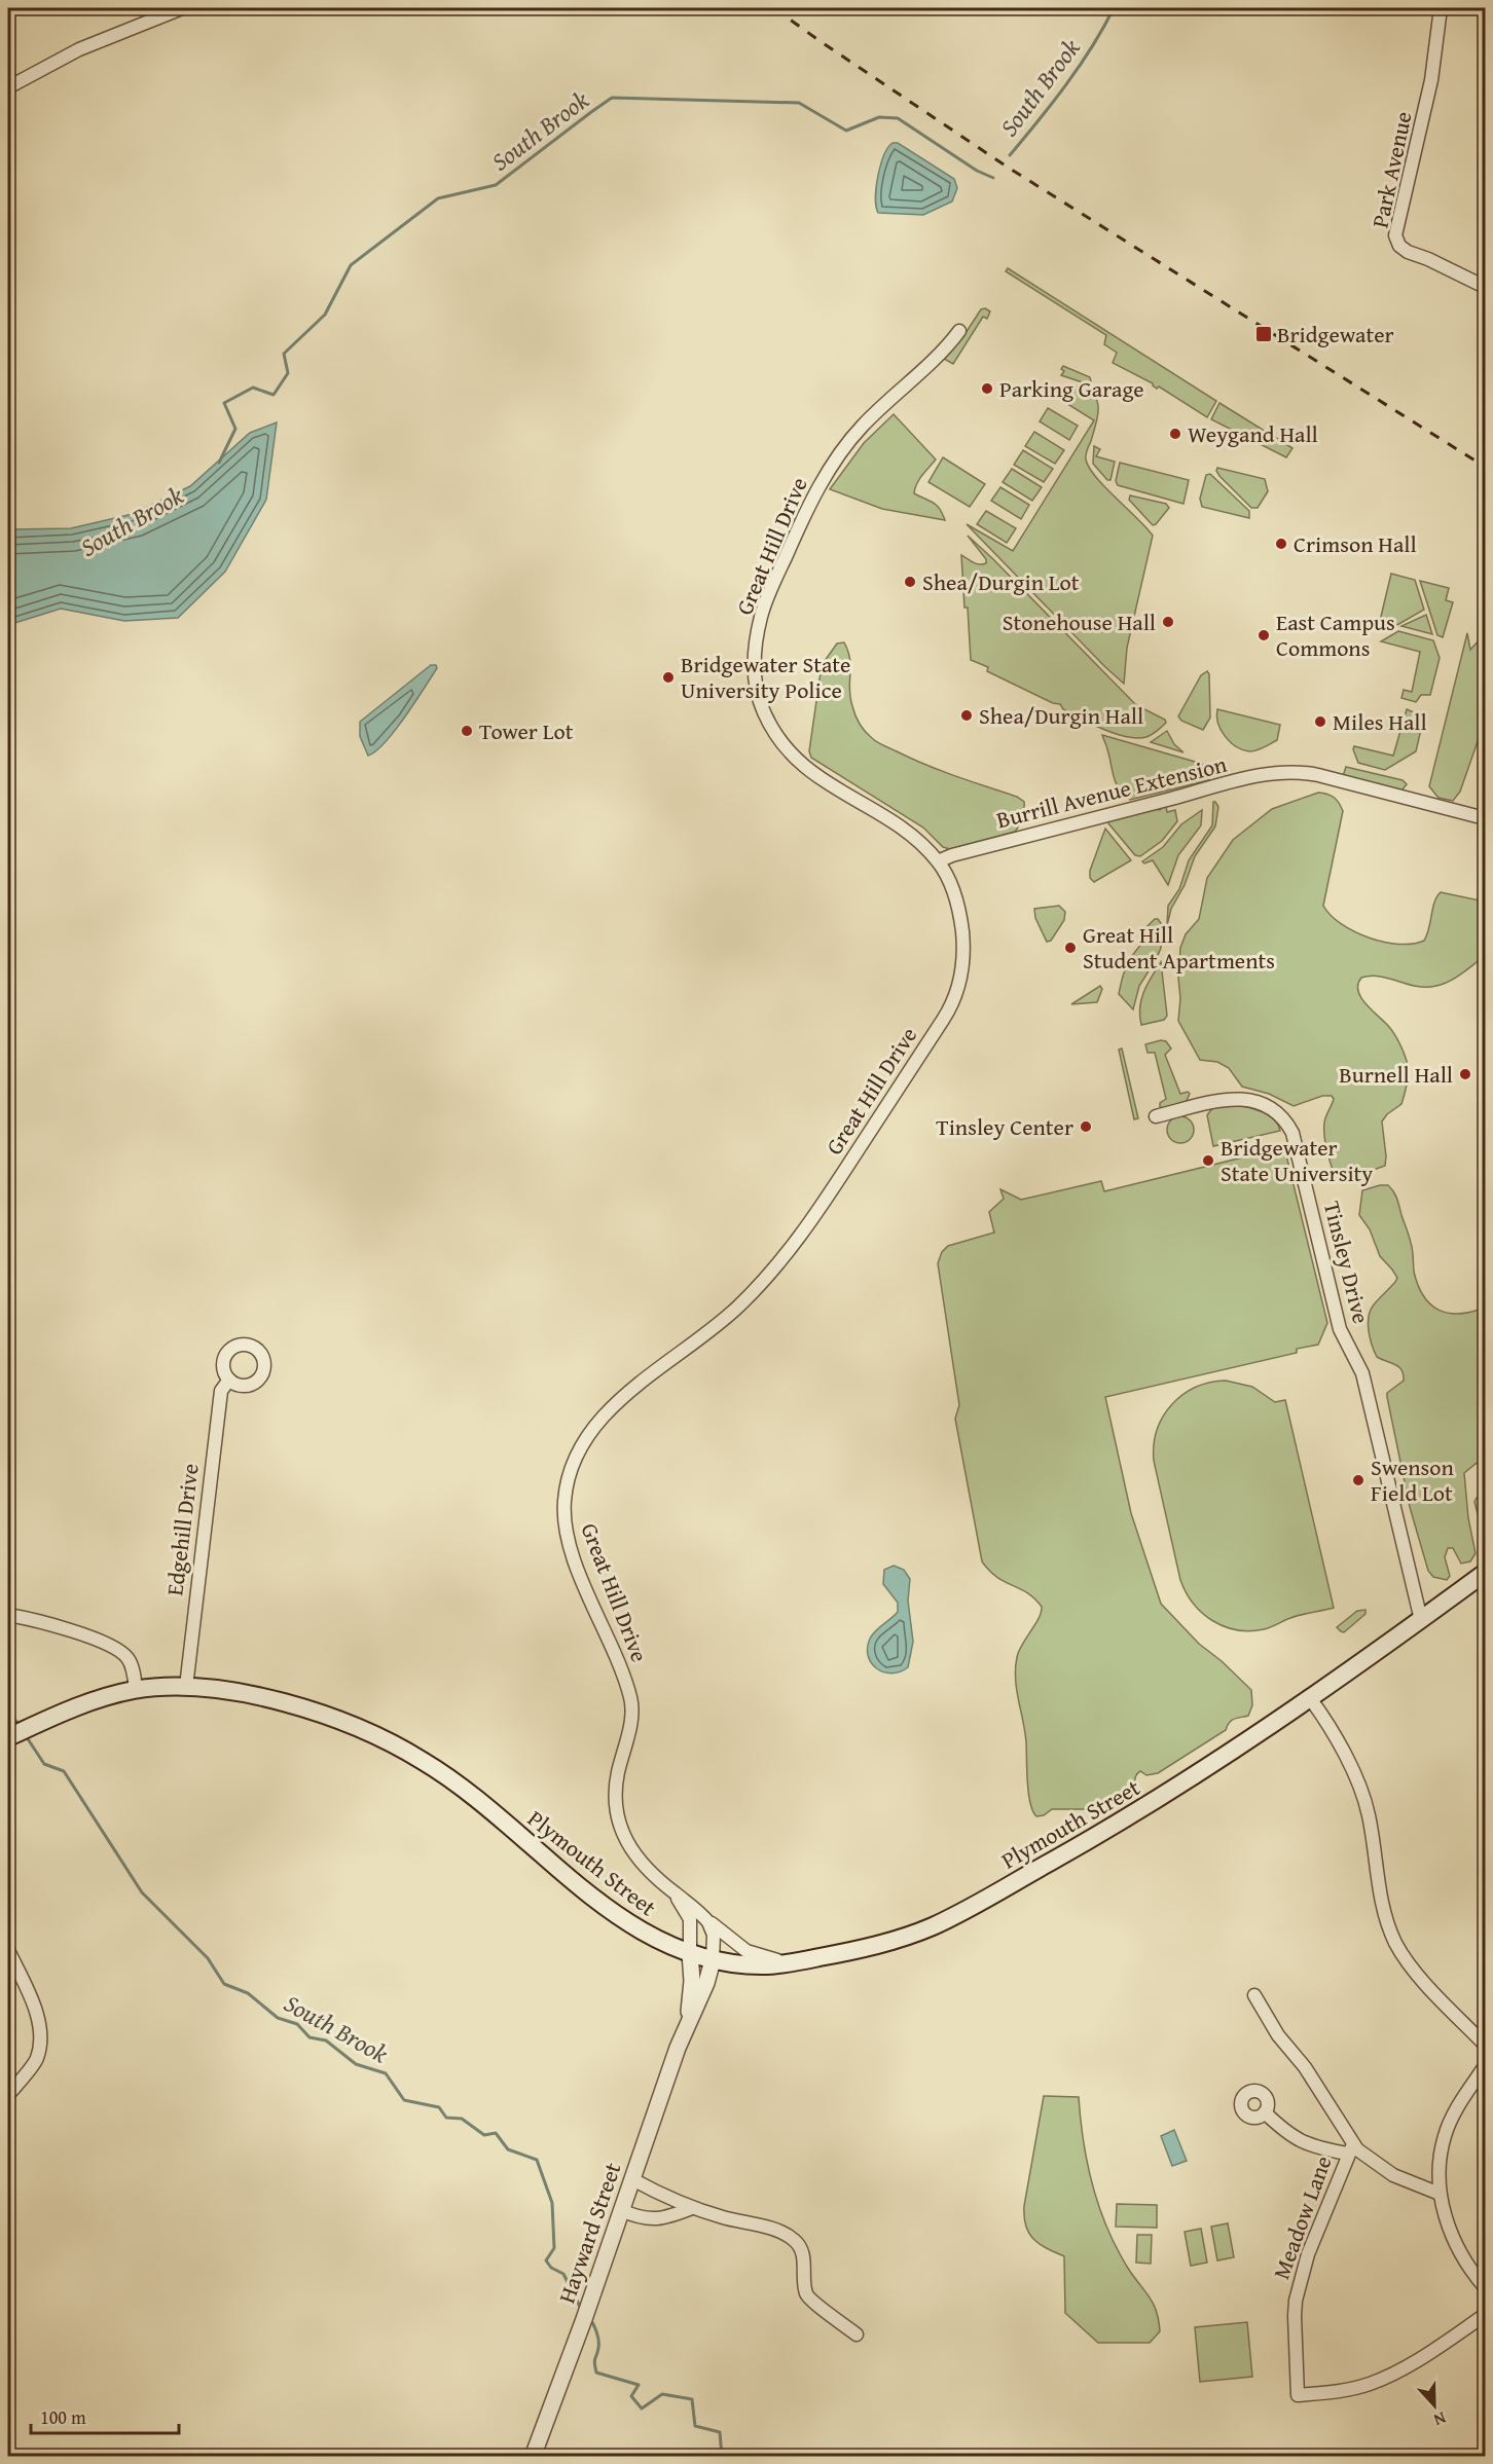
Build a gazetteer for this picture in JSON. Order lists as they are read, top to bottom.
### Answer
{
  "streets": {
    "main road": ["Plymouth Street"],
    "street": [
      "Park Avenue",
      "Great Hill Drive",
      "Burrill Avenue Extension",
      "Tinsley Drive",
      "Edgehill Drive",
      "Meadow Lane",
      "Hayward Street"
    ]
  },
  "crossings": [
    ["Great Hill Drive", "Burrill Avenue Extension"],
    ["Great Hill Drive", "Plymouth Street"],
    ["Great Hill Drive", "Hayward Street"],
    ["Tinsley Drive", "Plymouth Street"],
    ["Edgehill Drive", "Plymouth Street"],
    ["Plymouth Street", "Hayward Street"]
  ],
  "water": ["South Brook"],
  "places": {
    "transit": ["Bridgewater"],
    "other": [
      "Parking Garage",
      "Weygand Hall",
      "Crimson Hall",
      "Shea/Durgin Lot",
      "Stonehouse Hall",
      "East Campus Commons",
      "Bridgewater State University Police",
      "Shea/Durgin Hall",
      "Miles Hall",
      "Tower Lot",
      "Great Hill Student Apartments",
      "Burnell Hall",
      "Tinsley Center",
      "Bridgewater State University",
      "Swenson Field Lot"
    ]
  },
  "scale_bar": "100 m",
  "north": "bottom"
}
